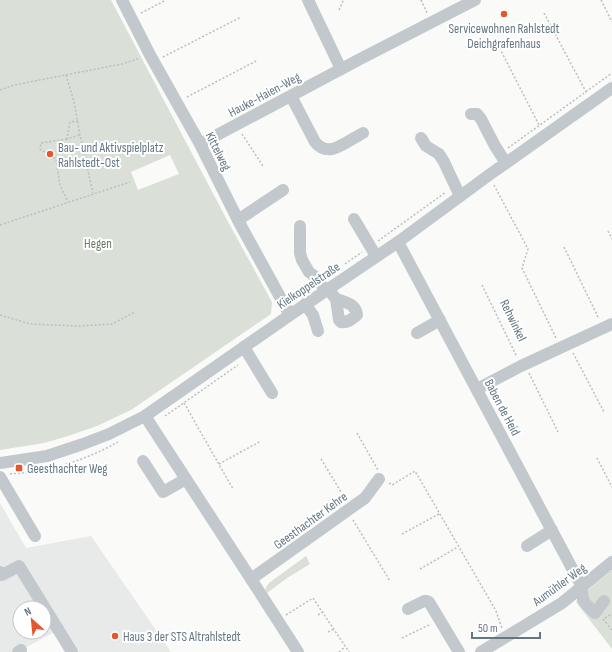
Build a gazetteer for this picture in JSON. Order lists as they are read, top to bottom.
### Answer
{
  "streets": {
    "street": [
      "Hauke-Haien-Weg",
      "Kittelweg",
      "Kielkoppelstraße",
      "Baben de Heid",
      "Geesthachter Kehre",
      "Aumühler Weg"
    ],
    "path": ["Rehwinkel"]
  },
  "crossings": [
    ["Hauke-Haien-Weg", "Kittelweg"],
    ["Kittelweg", "Kielkoppelstraße"],
    ["Kielkoppelstraße", "Baben de Heid"],
    ["Baben de Heid", "Aumühler Weg"]
  ],
  "parks": ["Hegen"],
  "places": {
    "other": ["Servicewohnen Rahlstedt Deichgrafenhaus", "Bau- und Aktivspielplatz Rahlstedt-Ost", "Haus 3 der STS Altrahlstedt"],
    "transit": ["Geesthachter Weg"]
  },
  "scale_bar": "50 m",
  "north": "top left"
}
